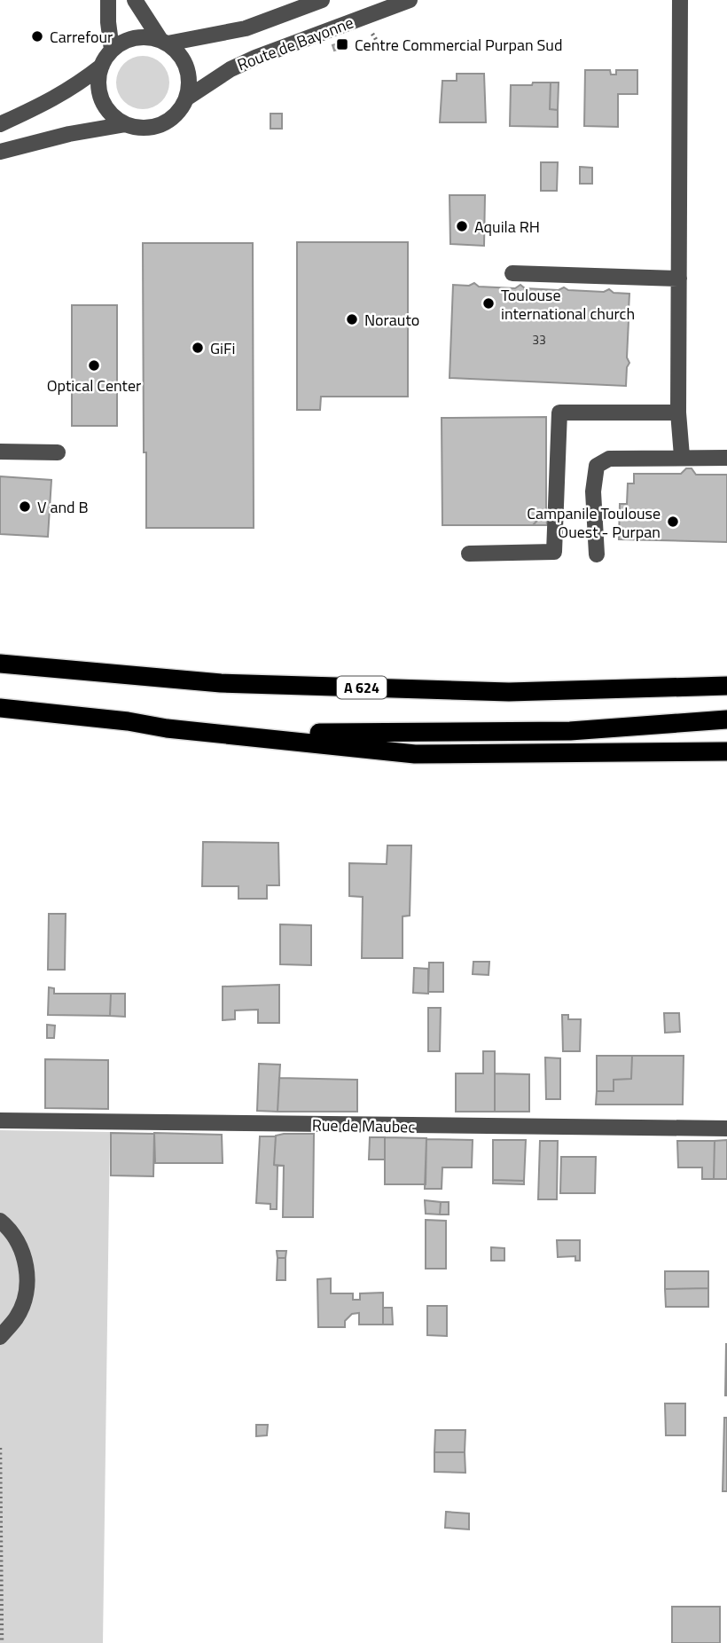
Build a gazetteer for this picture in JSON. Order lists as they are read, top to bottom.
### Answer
{
  "streets": {
    "highway": ["A 624"],
    "street": ["Route de Bayonne", "Rue de Maubec"]
  },
  "places": {
    "other": [
      "Carrefour",
      "Aquila RH",
      "Toulouse international church",
      "Norauto",
      "GiFi",
      "Optical Center",
      "V and B",
      "Campanile Toulouse Ouest - Purpan"
    ],
    "transit": ["Centre Commercial Purpan Sud"]
  },
  "house_numbers": ["33"]
}
